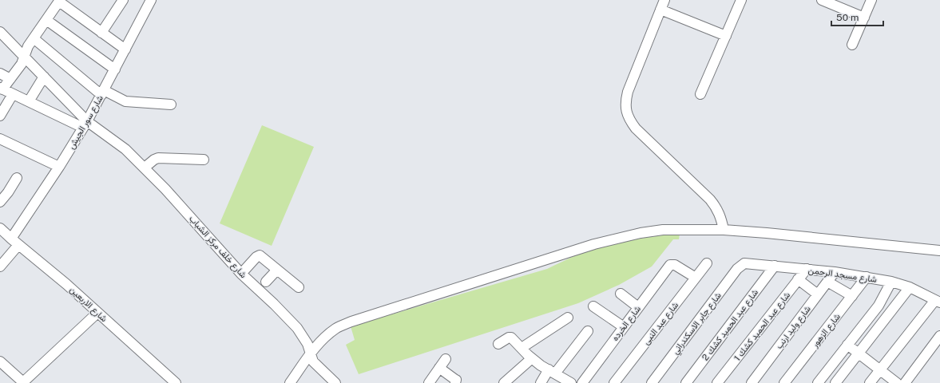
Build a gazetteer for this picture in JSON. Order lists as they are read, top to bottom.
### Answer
{
  "streets": {
    "street": [
      "شارع سور الجيش",
      "شارع خلف مركز الشباب",
      "شارع مسجد الرحمن",
      "شارع الاربعين",
      "شارع الخرده",
      "شارع عبد النبى",
      "شارع جابر الاسكندراني",
      "شارع عبد الحميد كشك 2",
      "شارع عبد الحميد كشك 1",
      "شارع وليد ارنب",
      "شارع الزهور"
    ]
  },
  "crossings": [
    ["شارع سور الجيش", "شارع خلف مركز الشباب"],
    ["شارع سور الجيش", "شارع الاربعين"],
    ["شارع مسجد الرحمن", "شارع جابر الاسكندراني"],
    ["شارع مسجد الرحمن", "شارع عبد الحميد كشك 2"],
    ["شارع مسجد الرحمن", "شارع عبد الحميد كشك 1"],
    ["شارع مسجد الرحمن", "شارع وليد ارنب"],
    ["شارع مسجد الرحمن", "شارع الزهور"],
    ["شارع الخرده", "شارع عبد النبى"]
  ],
  "scale_bar": "50 m"
}
